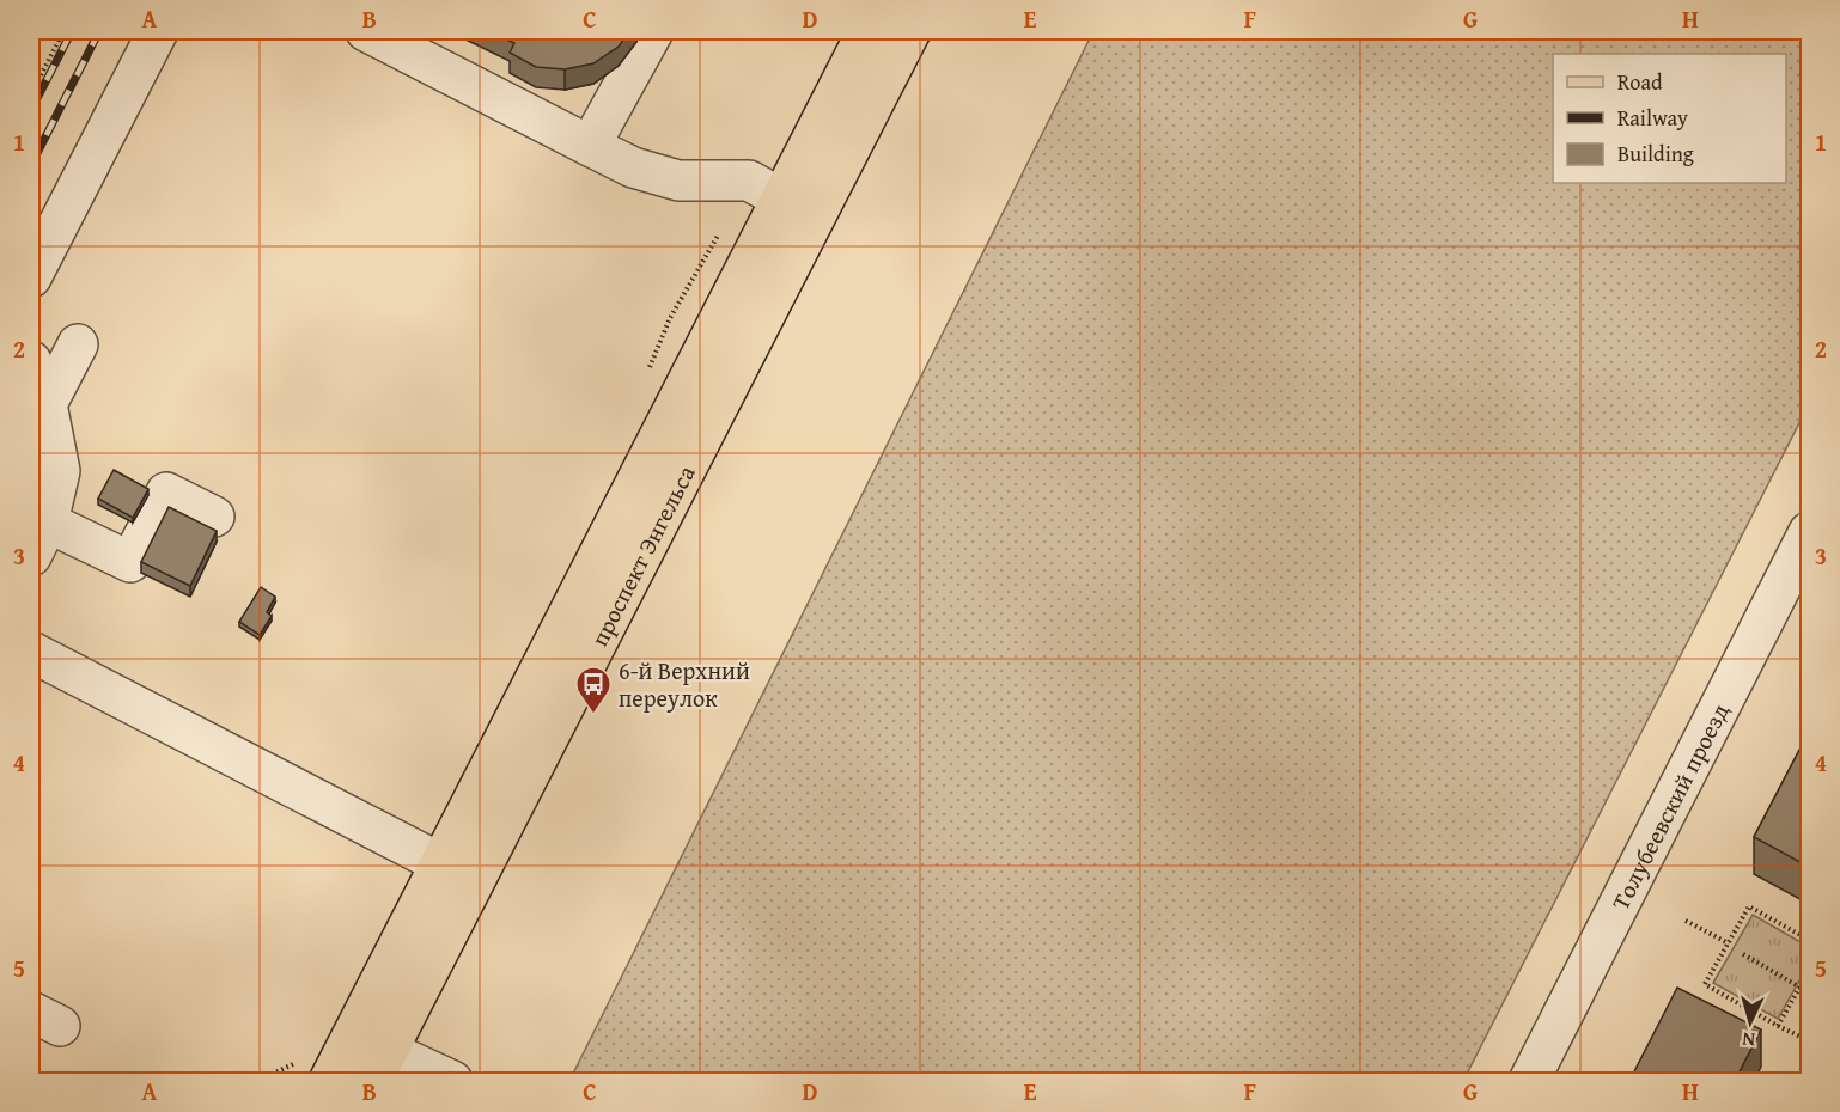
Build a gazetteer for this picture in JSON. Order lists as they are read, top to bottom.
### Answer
{
  "streets": {
    "main road": ["проспект Энгельса"],
    "street": ["Толубеевский проезд"]
  },
  "places": {
    "bus stop": ["6-й Верхний переулок"]
  },
  "legend": ["Road", "Railway", "Building"],
  "north": "bottom",
  "grid": {
    "columns": [
      "A",
      "B",
      "C",
      "D",
      "E",
      "F",
      "G",
      "H"
    ],
    "rows": [
      "1",
      "2",
      "3",
      "4",
      "5"
    ]
  }
}
